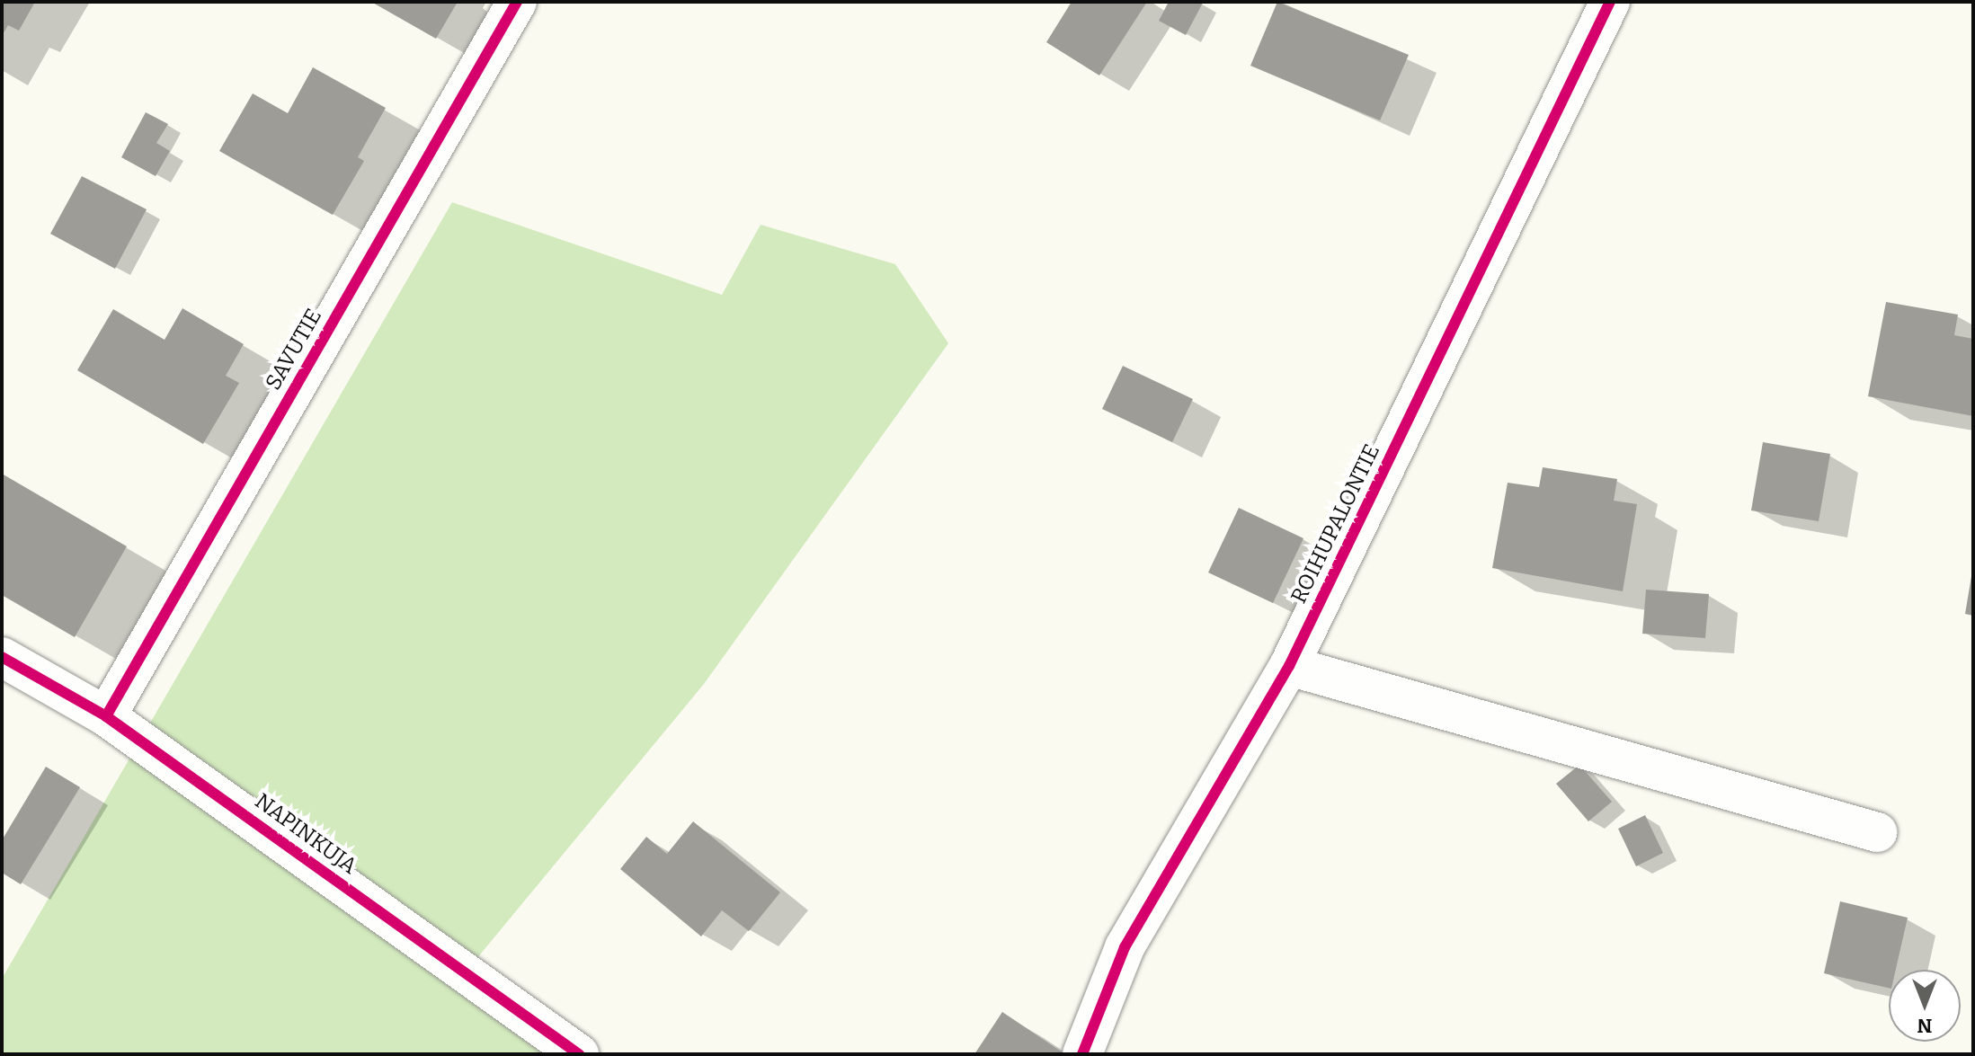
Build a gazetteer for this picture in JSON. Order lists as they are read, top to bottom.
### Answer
{
  "streets": {
    "street": ["SAVUTIE", "ROIHUPALONTIE", "NAPINKUJA"]
  },
  "crossings": [
    ["SAVUTIE", "NAPINKUJA"]
  ],
  "north": "bottom"
}
